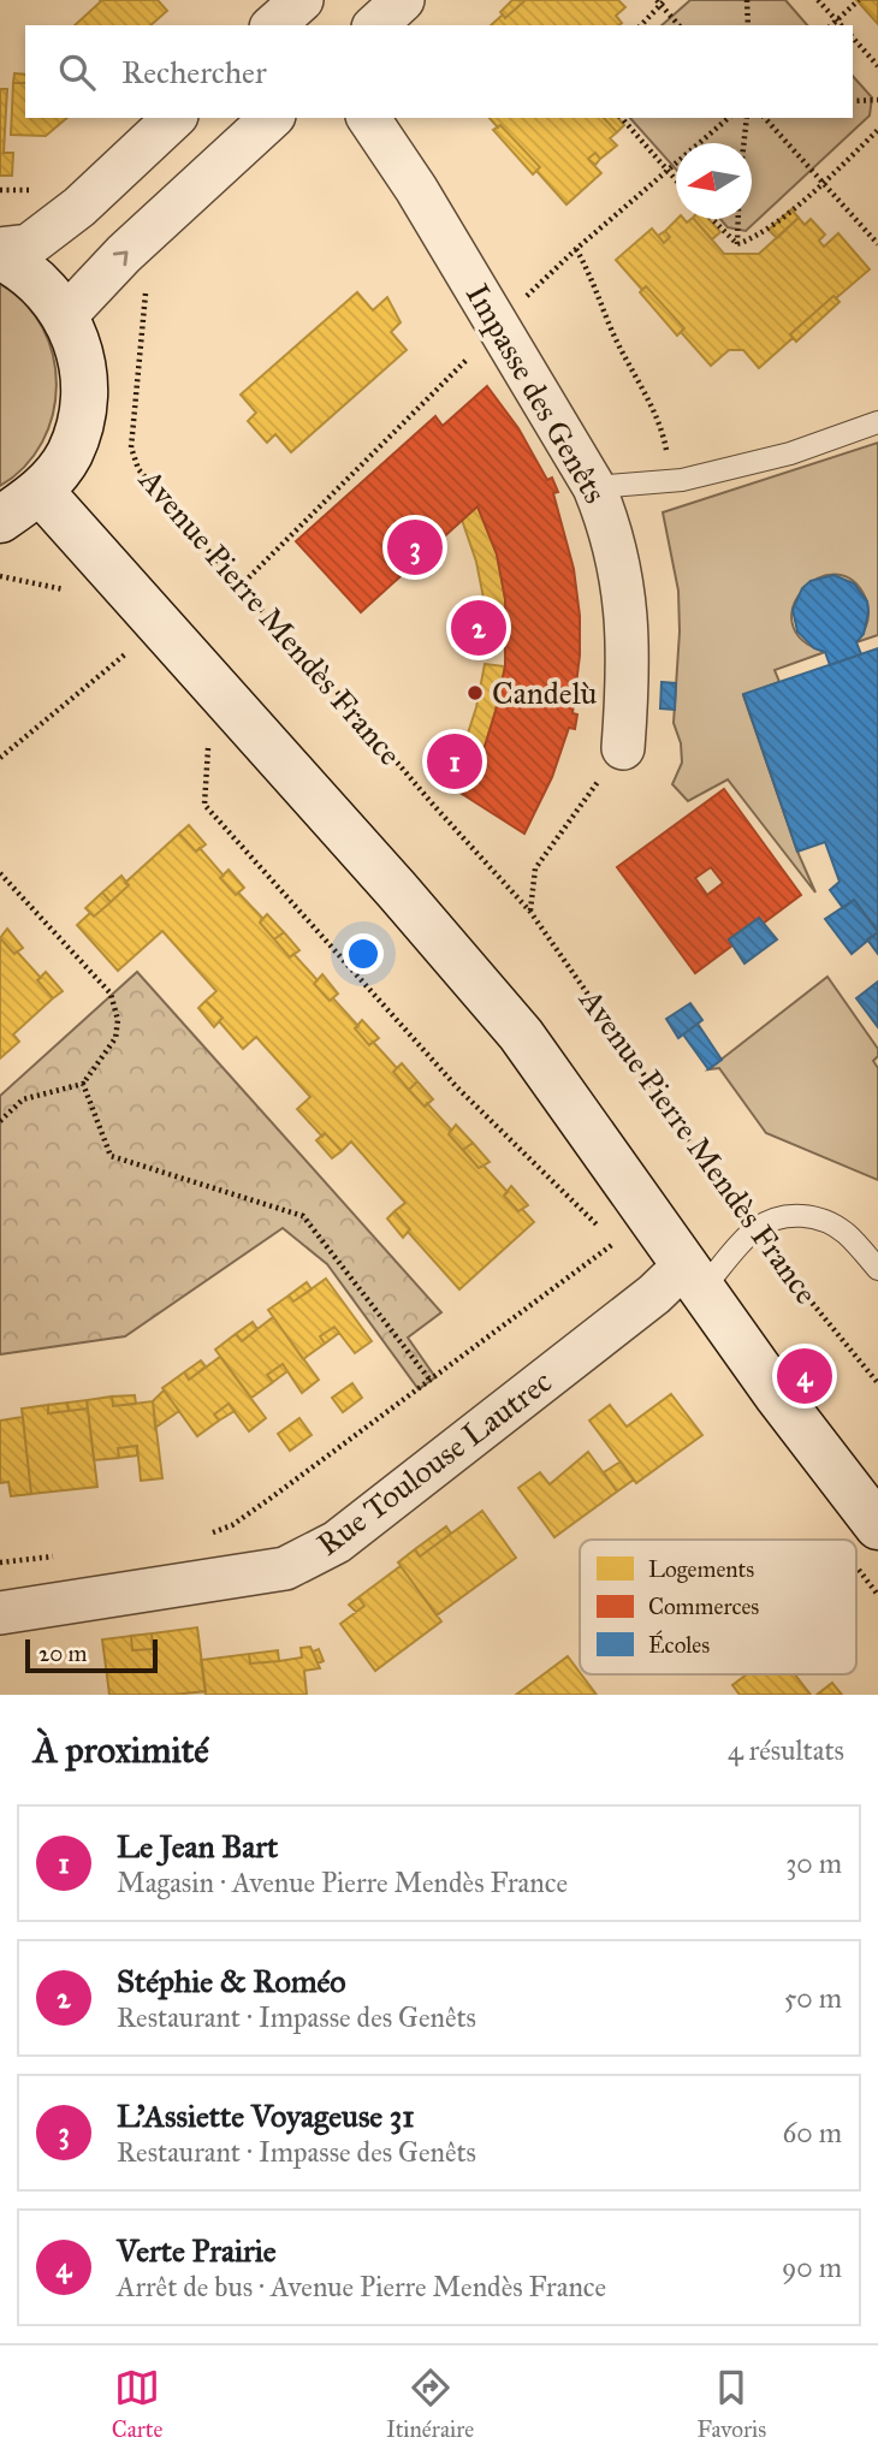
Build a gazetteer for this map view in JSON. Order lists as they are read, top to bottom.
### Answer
{
  "streets": {
    "street": ["Impasse des Genêts", "Rue Toulouse Lautrec"],
    "path": ["Avenue Pierre Mendès France"]
  },
  "places": ["Candelù"],
  "legend": ["Logements", "Commerces", "Écoles"],
  "scale_bar": "20 m",
  "north": "left",
  "page": {
    "search": "Rechercher",
    "pins": [
      "3",
      "2",
      "1",
      "4"
    ],
    "scale": "20 m",
    "heading": ["À proximité", "4 résultats"],
    "list": [
      {
        "mark": "1",
        "name": "Le Jean Bart",
        "note": "Magasin · Avenue Pierre Mendès France",
        "value": "30 m"
      },
      {
        "mark": "2",
        "name": "Stéphie & Roméo",
        "note": "Restaurant · Impasse des Genêts",
        "value": "50 m"
      },
      {
        "mark": "3",
        "name": "L'Assiette Voyageuse 31",
        "note": "Restaurant · Impasse des Genêts",
        "value": "60 m"
      },
      {
        "mark": "4",
        "name": "Verte Prairie",
        "note": "Arrêt de bus · Avenue Pierre Mendès France",
        "value": "90 m"
      }
    ],
    "nav": ["Carte", "Itinéraire", "Favoris"]
  }
}
